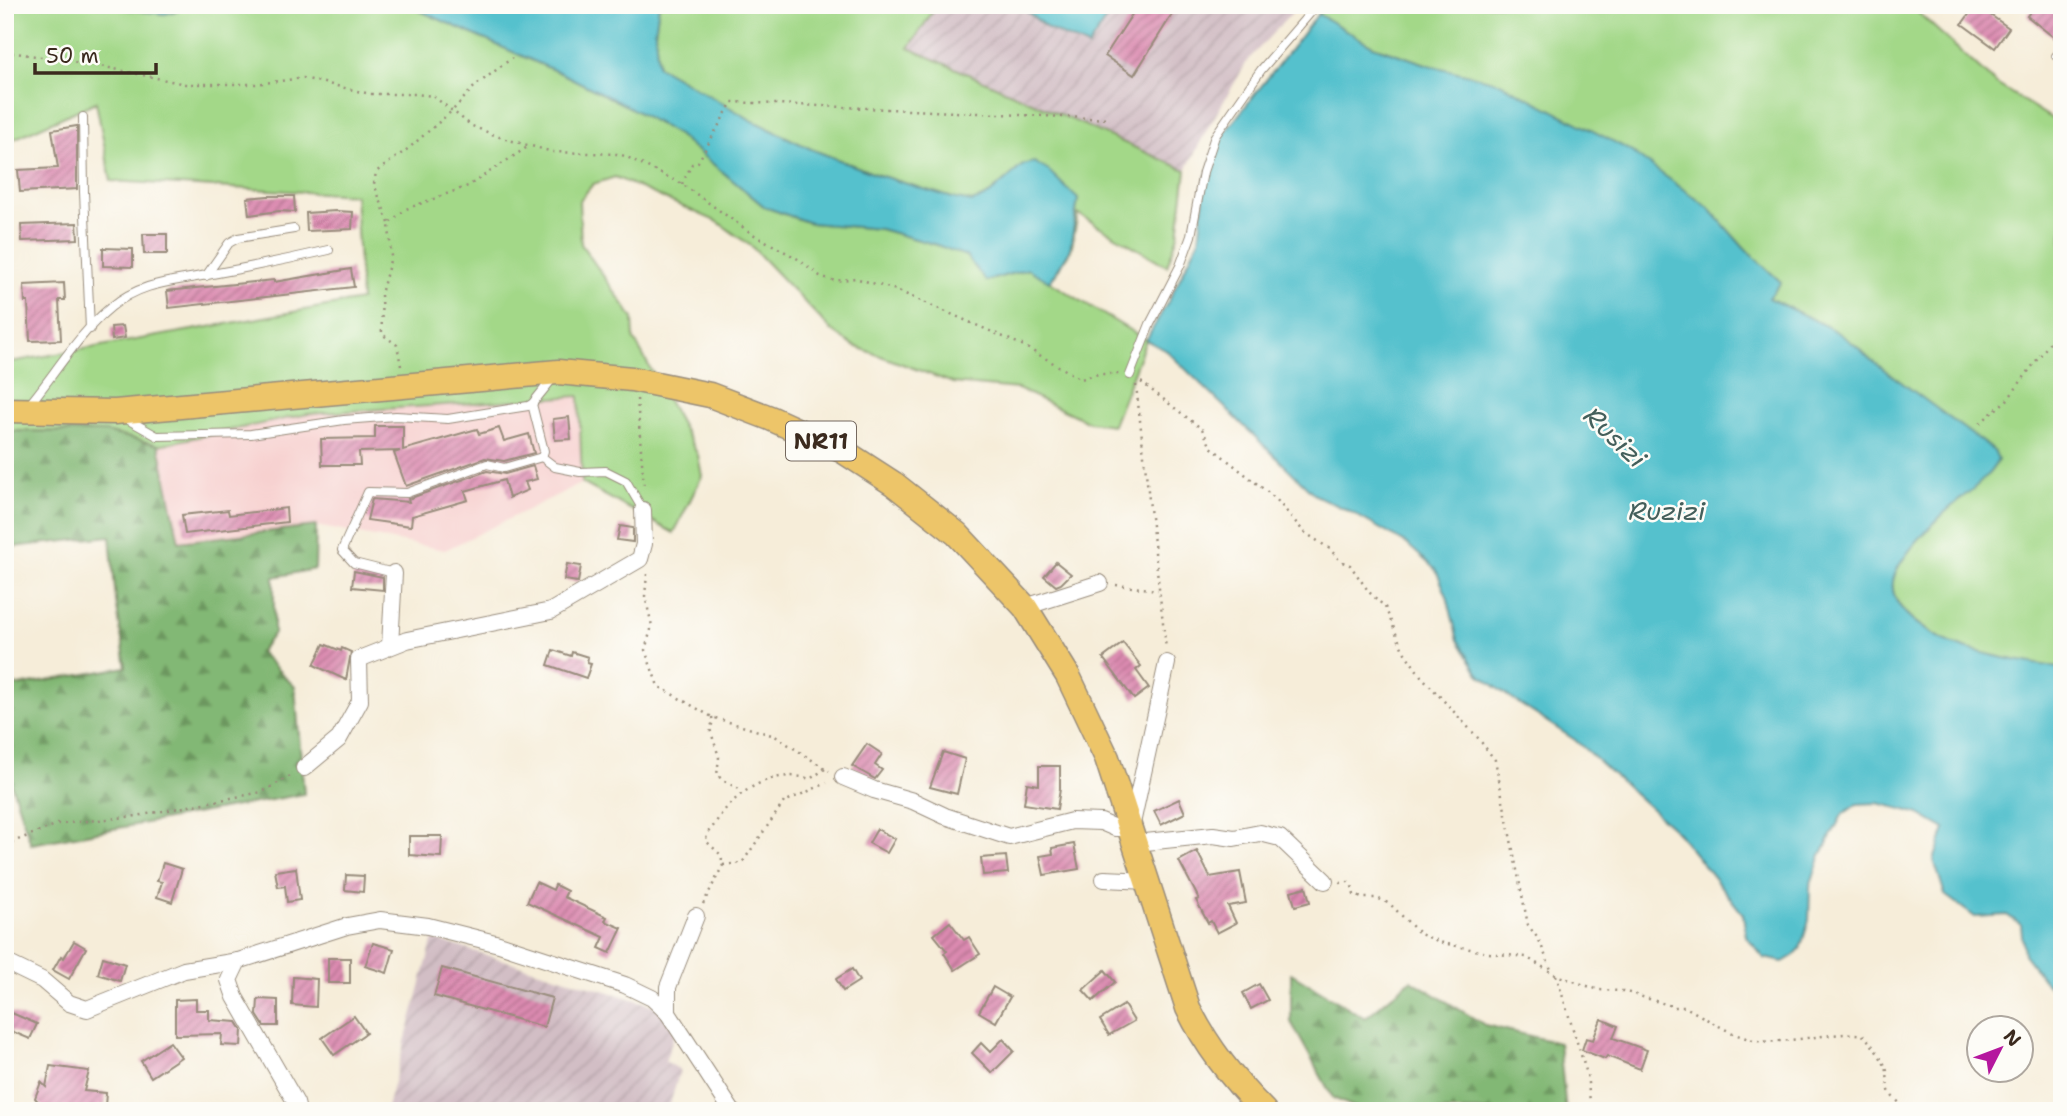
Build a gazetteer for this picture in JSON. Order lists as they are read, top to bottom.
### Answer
{
  "streets": {
    "highway": ["NR11"]
  },
  "water": ["Rusizi", "Ruzizi"],
  "scale_bar": "50 m",
  "north": "top right"
}
